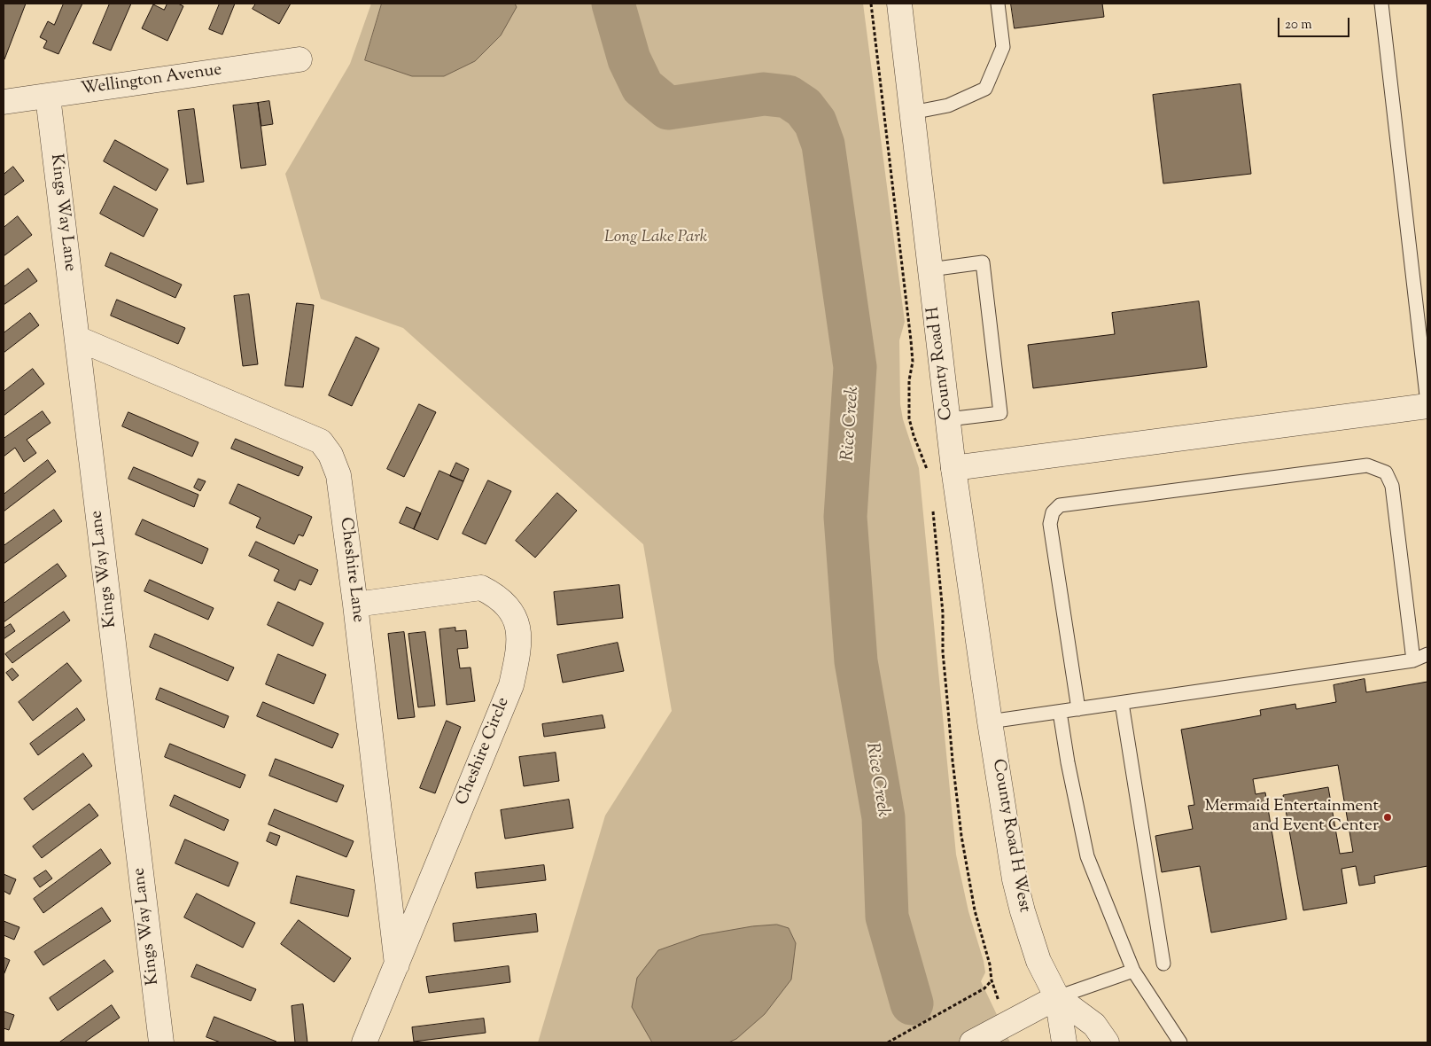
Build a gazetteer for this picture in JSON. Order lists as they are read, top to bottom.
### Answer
{
  "streets": {
    "street": [
      "Wellington Avenue",
      "Kings Way Lane",
      "County Road H",
      "Cheshire Lane",
      "Cheshire Circle",
      "County Road H West"
    ]
  },
  "crossings": [
    ["Wellington Avenue", "Kings Way Lane"],
    ["Kings Way Lane", "Cheshire Lane"],
    ["County Road H", "County Road H West"],
    ["Cheshire Lane", "Cheshire Circle"]
  ],
  "water": ["Rice Creek"],
  "parks": ["Long Lake Park"],
  "places": ["Mermaid Entertainment and Event Center"],
  "scale_bar": "20 m"
}
